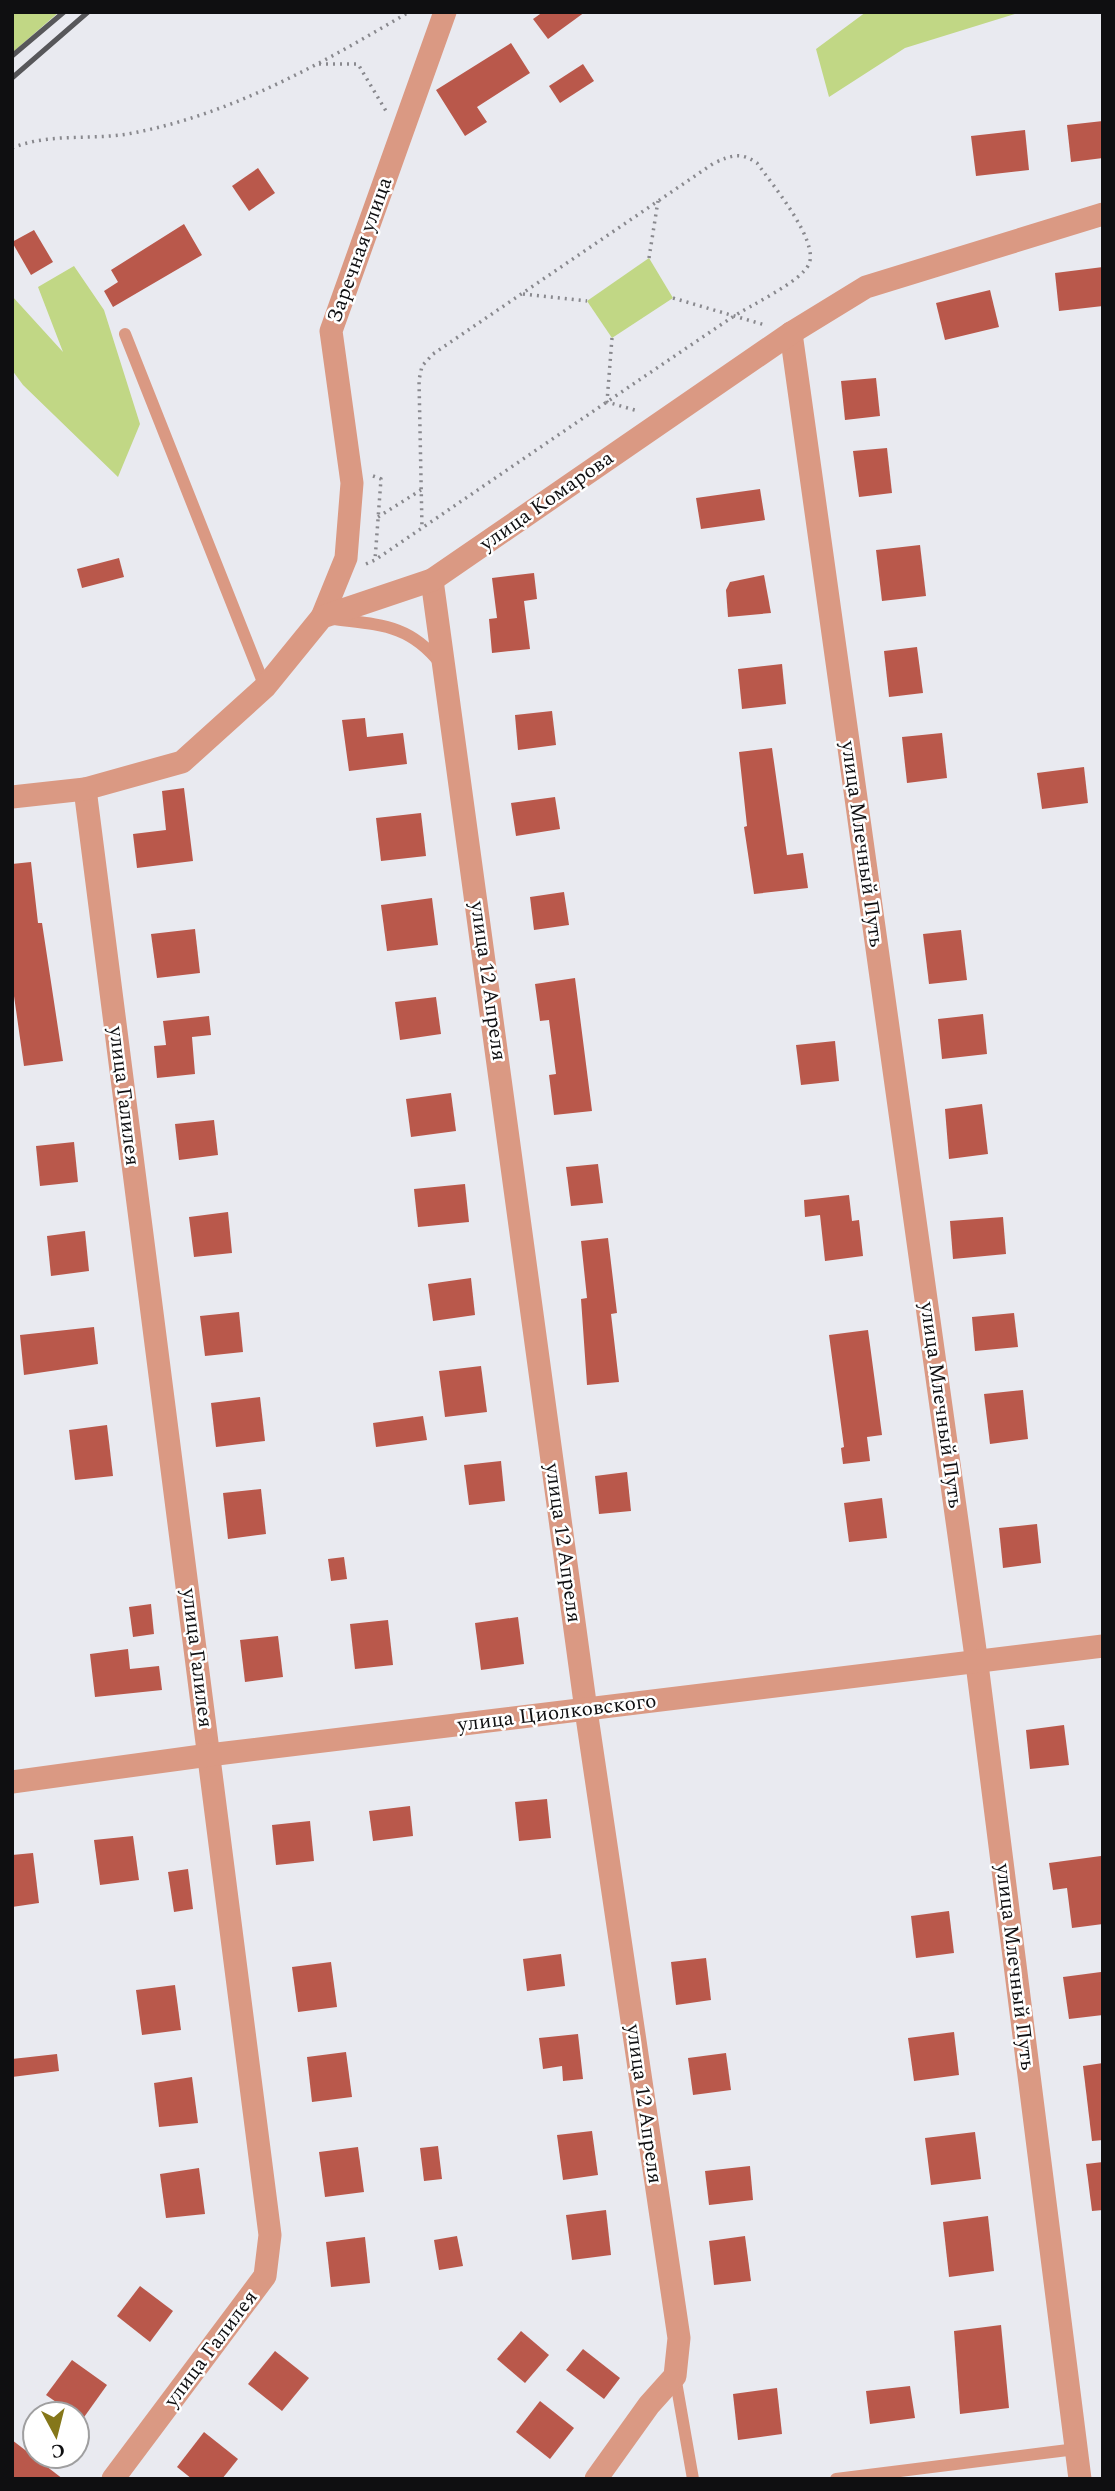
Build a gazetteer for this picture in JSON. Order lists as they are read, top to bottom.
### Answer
{
  "streets": {
    "street": [
      "Заречная улица",
      "улица Комарова",
      "улица Млечный Путь",
      "улица 12 Апреля",
      "улица Галилея",
      "улица Циолковского"
    ]
  },
  "crossings": [
    ["Заречная улица", "улица Комарова"],
    ["улица Комарова", "улица Млечный Путь"],
    ["улица Комарова", "улица 12 Апреля"],
    ["улица Млечный Путь", "улица Циолковского"],
    ["улица 12 Апреля", "улица Циолковского"],
    ["улица Галилея", "улица Циолковского"]
  ],
  "north": "bottom"
}
